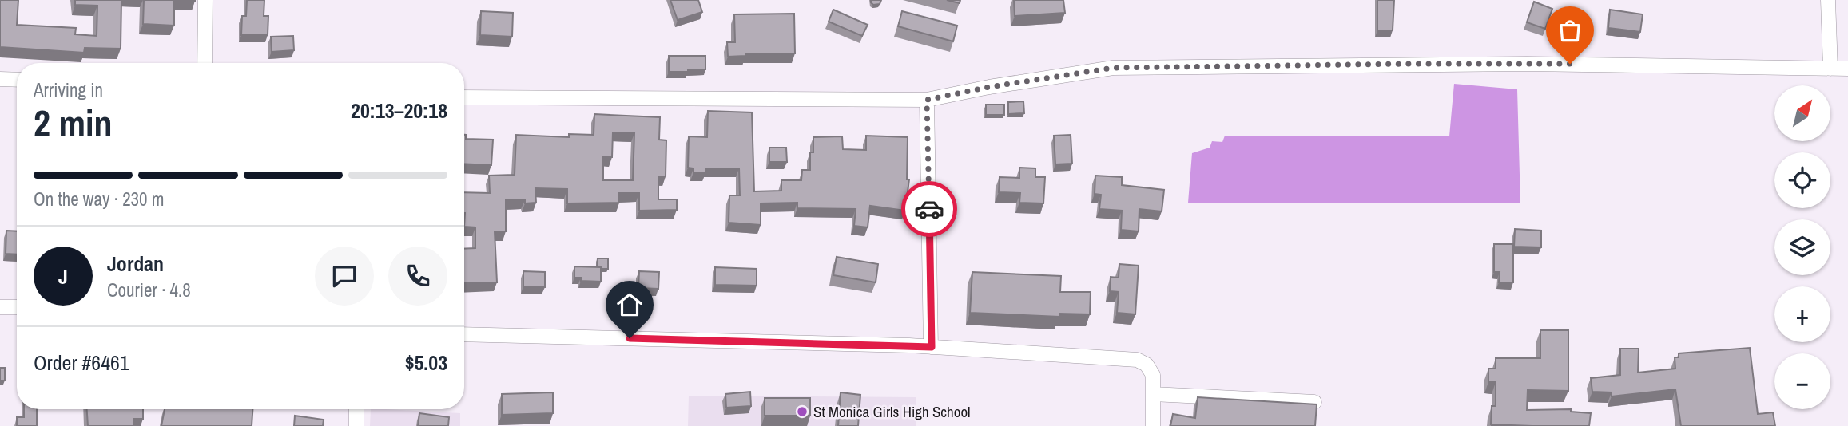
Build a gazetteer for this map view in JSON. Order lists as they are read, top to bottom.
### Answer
{
  "places": ["St Monica Girls High School"],
  "north": "top right",
  "page": {
    "heading": ["2 min", "Arriving in", "20:13–20:18"],
    "panel": [
      "Jordan",
      "Courier · 4.8",
      "Order #6461",
      "$5.03"
    ],
    "map_buttons": ["+", "−"],
    "bar": "On the way · 230 m",
    "round": "J"
  }
}
